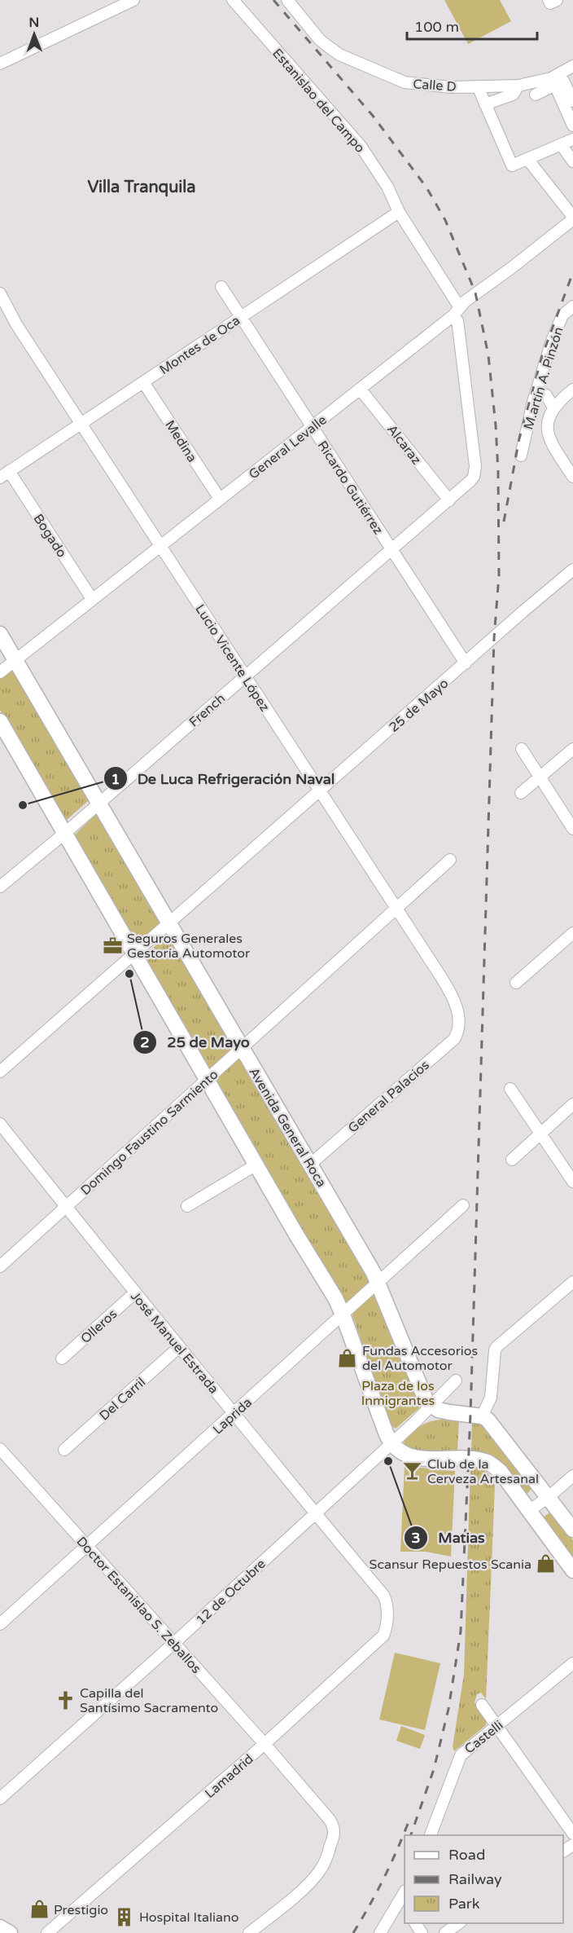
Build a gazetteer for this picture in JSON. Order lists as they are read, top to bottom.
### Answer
{
  "streets": {
    "main road": ["Avenida General Roca"],
    "street": [
      "Calle D",
      "Estanislao del Campo",
      "Montes de Oca",
      "M.artín A. Pinzón",
      "Medina",
      "Alcaraz",
      "General Levalle",
      "Ricardo Gutiérrez",
      "Bogado",
      "Lucio Vicente López",
      "25 de Mayo",
      "French",
      "General Palacios",
      "Domingo Faustino Sarmiento",
      "Olleros",
      "José Manuel Estrada",
      "Del Carril",
      "Laprida",
      "12 de Octubre",
      "Doctor Estanislao S. Zeballos",
      "Castelli",
      "Lamadrid"
    ]
  },
  "crossings": [
    ["Estanislao del Campo", "Montes de Oca"],
    ["Estanislao del Campo", "General Levalle"],
    ["Estanislao del Campo", "French"],
    ["Montes de Oca", "Medina"],
    ["Montes de Oca", "Ricardo Gutiérrez"],
    ["Montes de Oca", "Bogado"],
    ["Montes de Oca", "Lucio Vicente López"],
    ["Medina", "General Levalle"],
    ["Alcaraz", "General Levalle"],
    ["Alcaraz", "French"],
    ["General Levalle", "Ricardo Gutiérrez"],
    ["General Levalle", "Bogado"],
    ["General Levalle", "Lucio Vicente López"],
    ["General Levalle", "Avenida General Roca"],
    ["Ricardo Gutiérrez", "25 de Mayo"],
    ["Ricardo Gutiérrez", "French"],
    ["Lucio Vicente López", "25 de Mayo"],
    ["Lucio Vicente López", "French"],
    ["Lucio Vicente López", "General Palacios"],
    ["Lucio Vicente López", "Domingo Faustino Sarmiento"],
    ["25 de Mayo", "Avenida General Roca"],
    ["French", "Avenida General Roca"],
    ["General Palacios", "Avenida General Roca"],
    ["Avenida General Roca", "Domingo Faustino Sarmiento"],
    ["Avenida General Roca", "Laprida"],
    ["Avenida General Roca", "12 de Octubre"],
    ["Domingo Faustino Sarmiento", "José Manuel Estrada"],
    ["Olleros", "José Manuel Estrada"],
    ["José Manuel Estrada", "Del Carril"],
    ["José Manuel Estrada", "Laprida"],
    ["José Manuel Estrada", "12 de Octubre"],
    ["José Manuel Estrada", "Lamadrid"],
    ["Laprida", "Doctor Estanislao S. Zeballos"],
    ["12 de Octubre", "Doctor Estanislao S. Zeballos"],
    ["Doctor Estanislao S. Zeballos", "Lamadrid"]
  ],
  "districts": ["Villa Tranquila"],
  "parks": ["Plaza de los Inmigrantes"],
  "places": {
    "other": ["De Luca Refrigeración Naval", "25 de Mayo", "Matias"],
    "office": ["Seguros Generales Gestoría Automotor"],
    "shop": ["Fundas Accesorios del Automotor", "Scansur Repuestos Scania", "Prestigio"],
    "bar": ["Club de la Cerveza Artesanal"],
    "church": ["Capilla del Santísimo Sacramento"],
    "building": ["Hospital Italiano"]
  },
  "legend": ["Road", "Railway", "Park"],
  "scale_bar": "100 m",
  "north": "top"
}
